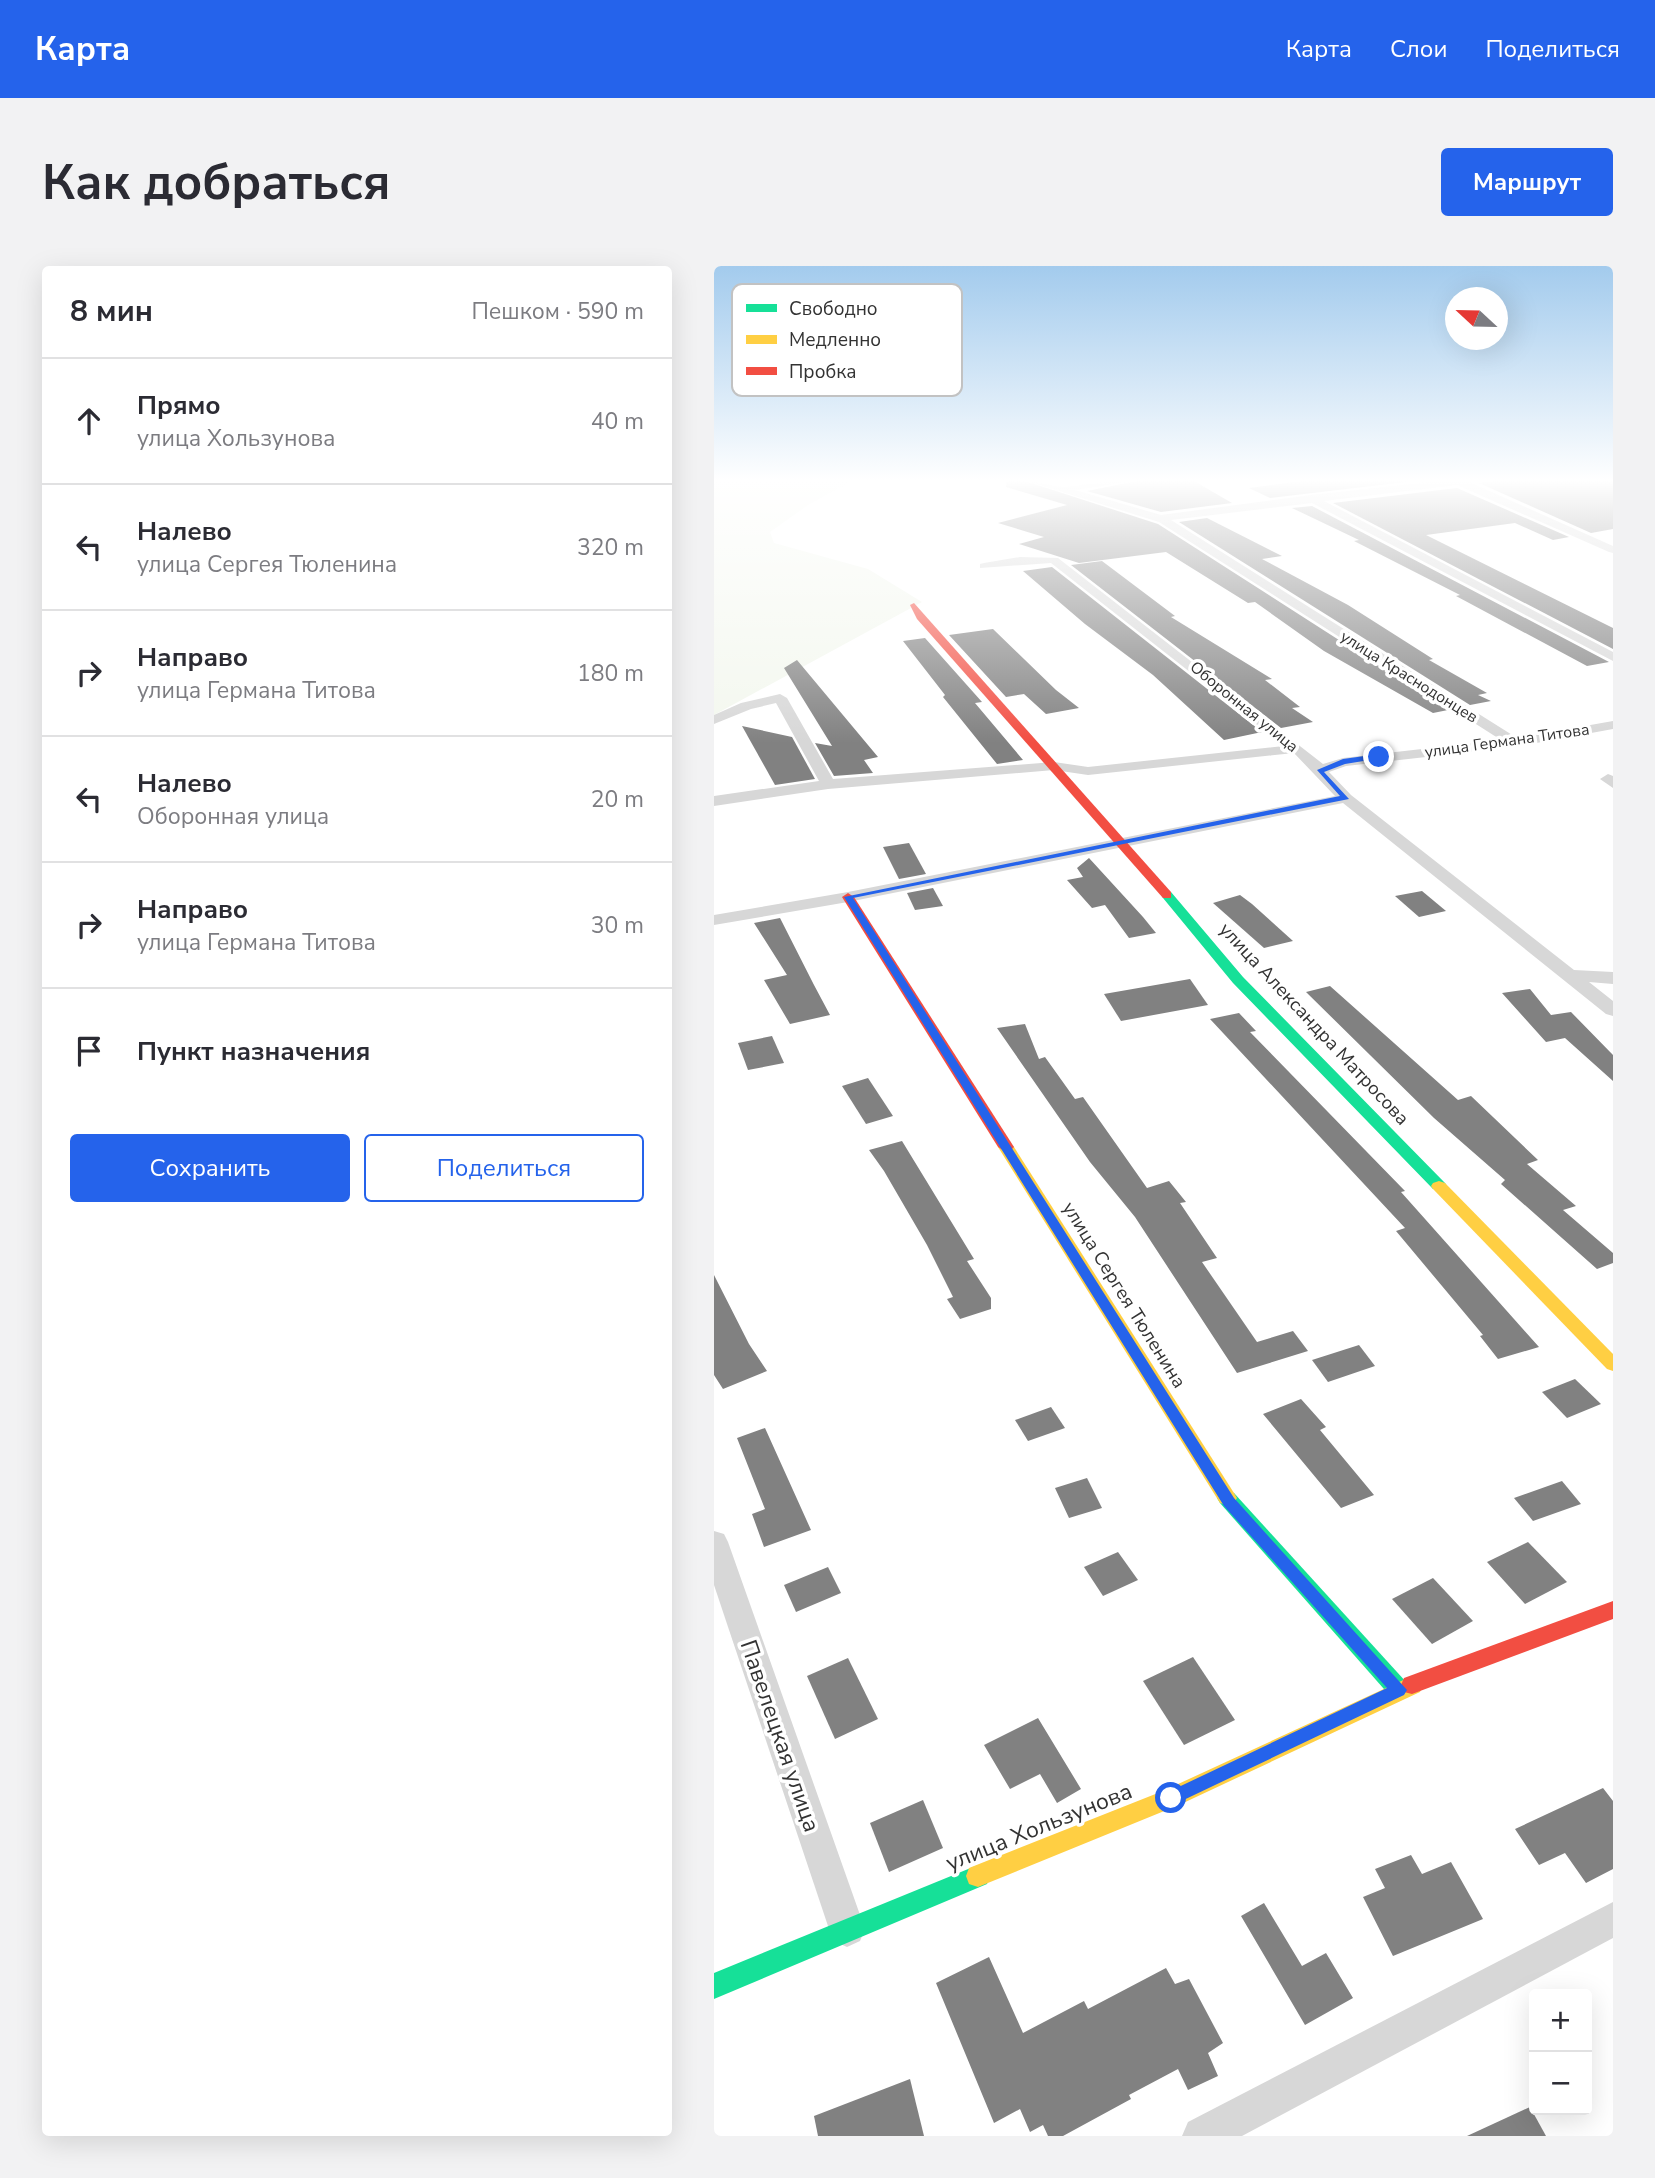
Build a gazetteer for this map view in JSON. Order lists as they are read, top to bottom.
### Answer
{
  "streets": {
    "street": [
      "улица Краснодонцев",
      "Оборонная улица",
      "улица Германа Титова",
      "улица Александра Матросова",
      "улица Сергея Тюленина",
      "Павелецкая улица",
      "улица Хользунова"
    ]
  },
  "crossings": [
    ["улица Краснодонцев", "улица Германа Титова"],
    ["Оборонная улица", "улица Германа Титова"],
    ["улица Сергея Тюленина", "улица Хользунова"],
    ["Павелецкая улица", "улица Хользунова"]
  ],
  "legend": ["Свободно", "Медленно", "Пробка"],
  "north": "left",
  "page": {
    "header": "Карта",
    "nav": ["Карта", "Слои", "Поделиться"],
    "buttons": [
      "Маршрут",
      ["Сохранить", "Поделиться"]
    ],
    "title": "Как добраться",
    "heading": ["8 мин", "Пешком · 590 m"],
    "list": [
      ["Прямо", "улица Хользунова", "40 m"],
      ["Налево", "улица Сергея Тюленина", "320 m"],
      ["Направо", "улица Германа Титова", "180 m"],
      ["Налево", "Оборонная улица", "20 m"],
      ["Направо", "улица Германа Титова", "30 m"],
      "Пункт назначения"
    ],
    "map_buttons": ["+", "−"]
  }
}
